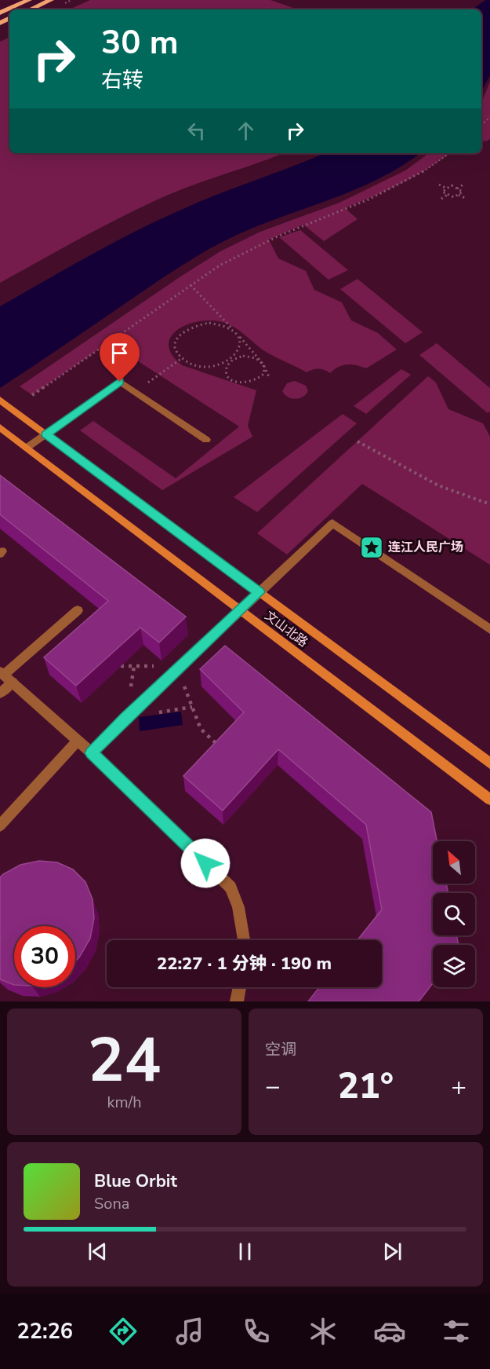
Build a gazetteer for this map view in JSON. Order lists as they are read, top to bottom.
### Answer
{
  "streets": {
    "main road": ["文山北路"]
  },
  "places": {
    "place": ["连江人民广场"]
  },
  "north": "top left",
  "page": {
    "turn": ["30 m", "右转"],
    "limit": "30",
    "trip": "22:27 · 1 分钟 · 190 m",
    "tile": [
      ["24", "km/h"],
      "空调"
    ],
    "heat": ["−", "21°", "+"],
    "song": ["Blue Orbit", "Sona"],
    "tabs": "22:26"
  }
}
